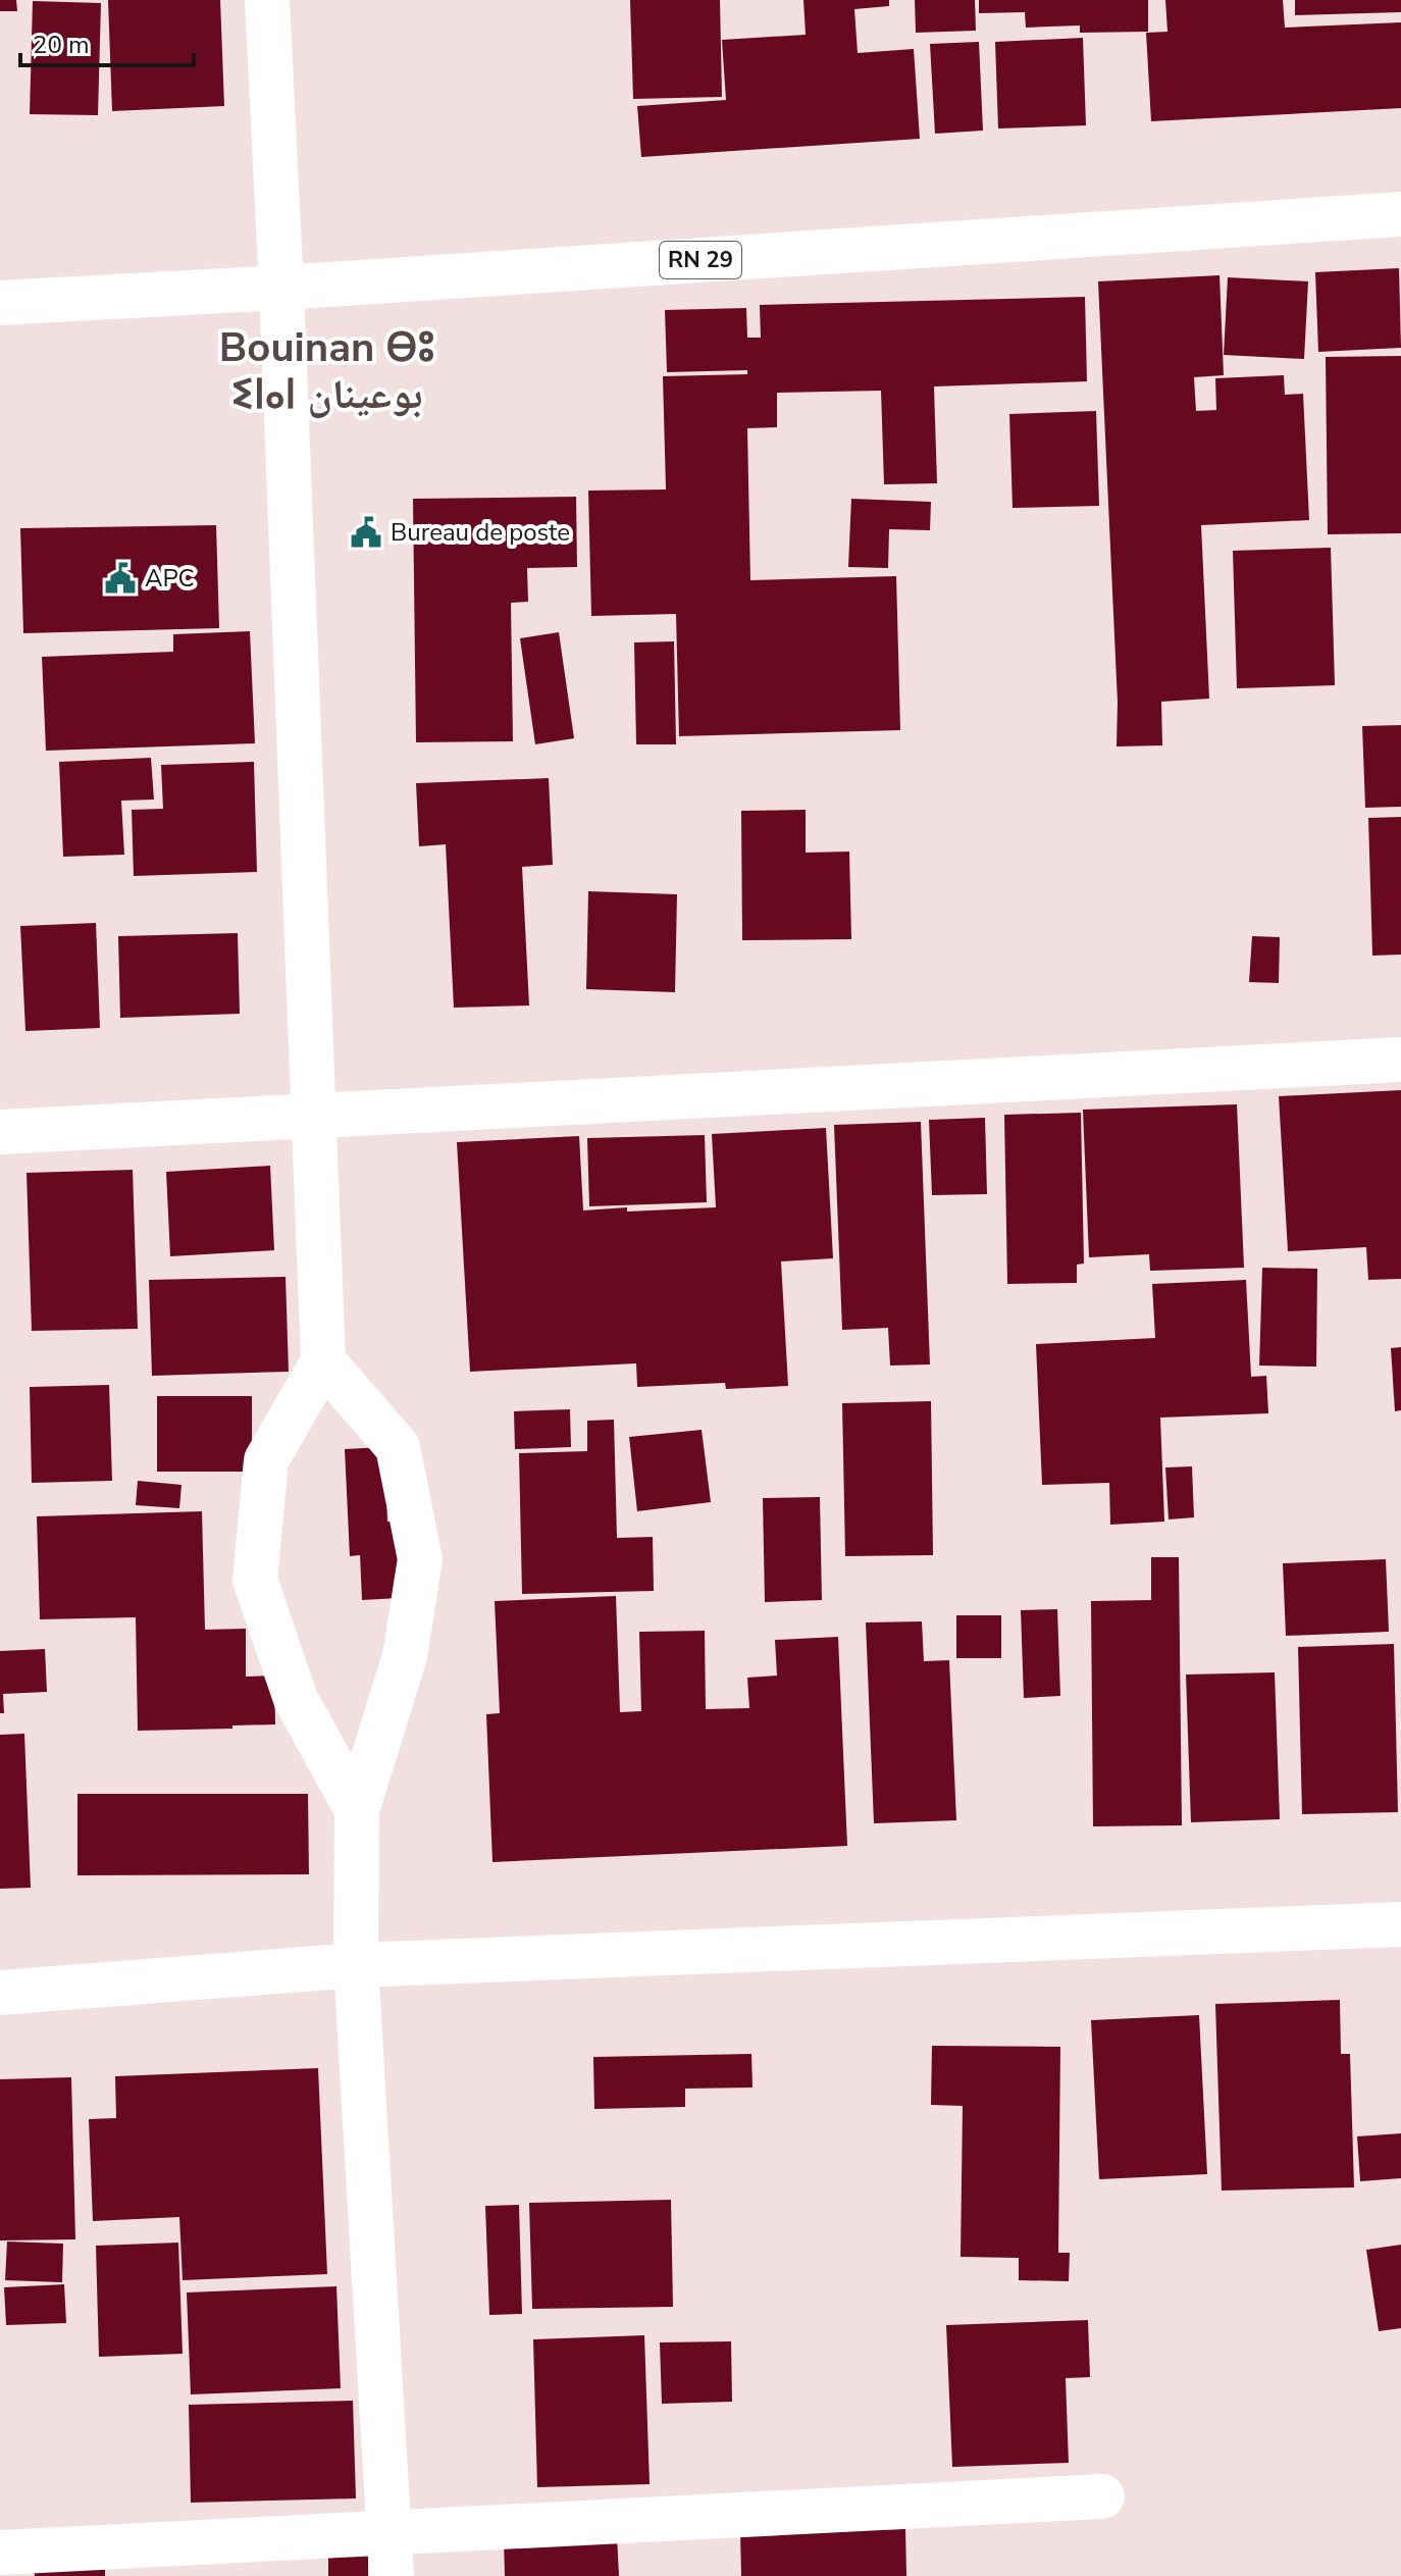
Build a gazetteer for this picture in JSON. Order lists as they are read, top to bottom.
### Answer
{
  "streets": {
    "street": ["RN 29"]
  },
  "districts": ["Bouinan ⴱⵓ ⵉⵏⴰⵏ بوعينان"],
  "places": {
    "public building": ["Bureau de poste", "APC"]
  },
  "scale_bar": "20 m"
}
